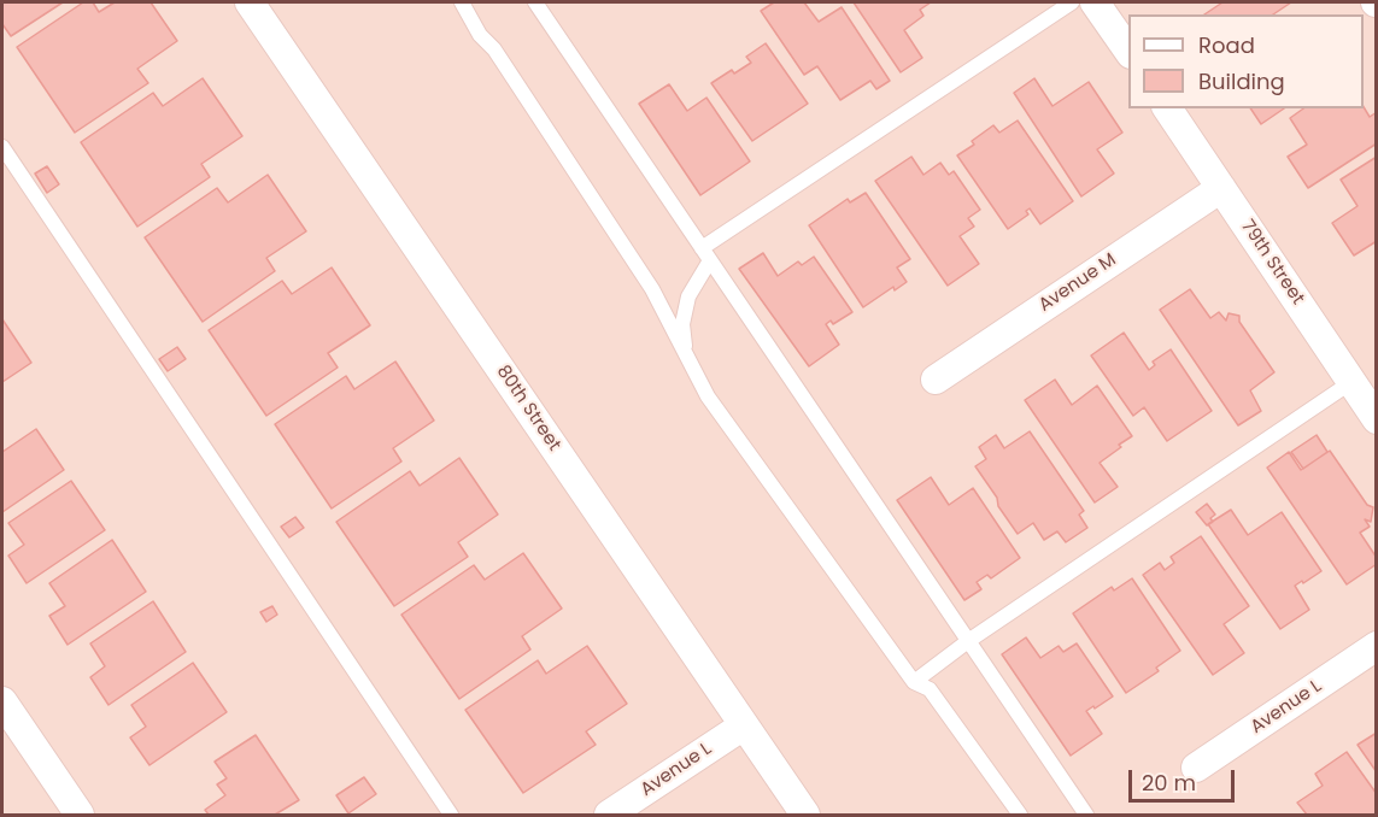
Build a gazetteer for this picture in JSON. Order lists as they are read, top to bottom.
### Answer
{
  "streets": {
    "street": [
      "79th Street",
      "Avenue M",
      "80th Street",
      "Avenue L"
    ]
  },
  "crossings": [
    ["79th Street", "Avenue M"],
    ["80th Street", "Avenue L"]
  ],
  "legend": ["Road", "Building"],
  "scale_bar": "20 m"
}
